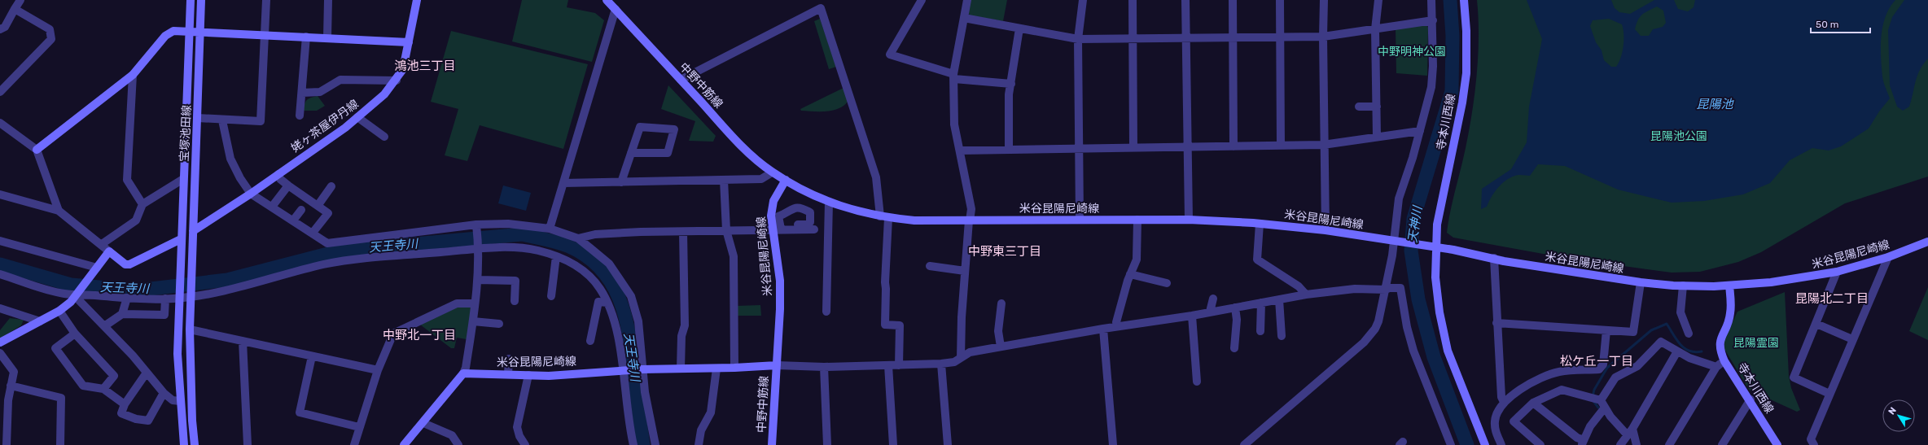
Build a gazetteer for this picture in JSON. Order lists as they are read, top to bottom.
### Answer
{
  "streets": {
    "main road": [
      "中野中筋線",
      "寺本川西線",
      "姥ヶ茶屋伊丹線",
      "宝塚池田線",
      "米谷昆陽尼崎線"
    ]
  },
  "crossings": [
    ["中野中筋線", "米谷昆陽尼崎線"],
    ["寺本川西線", "米谷昆陽尼崎線"],
    ["姥ヶ茶屋伊丹線", "宝塚池田線"]
  ],
  "districts": [
    "鴻池三丁目",
    "中野東三丁目",
    "昆陽北二丁目",
    "中野北一丁目",
    "松ケ丘一丁目"
  ],
  "water": ["昆陽池", "天神川", "天王寺川"],
  "parks": ["中野明神公園", "昆陽池公園", "昆陽霊園"],
  "scale_bar": "50 m",
  "north": "top left"
}
